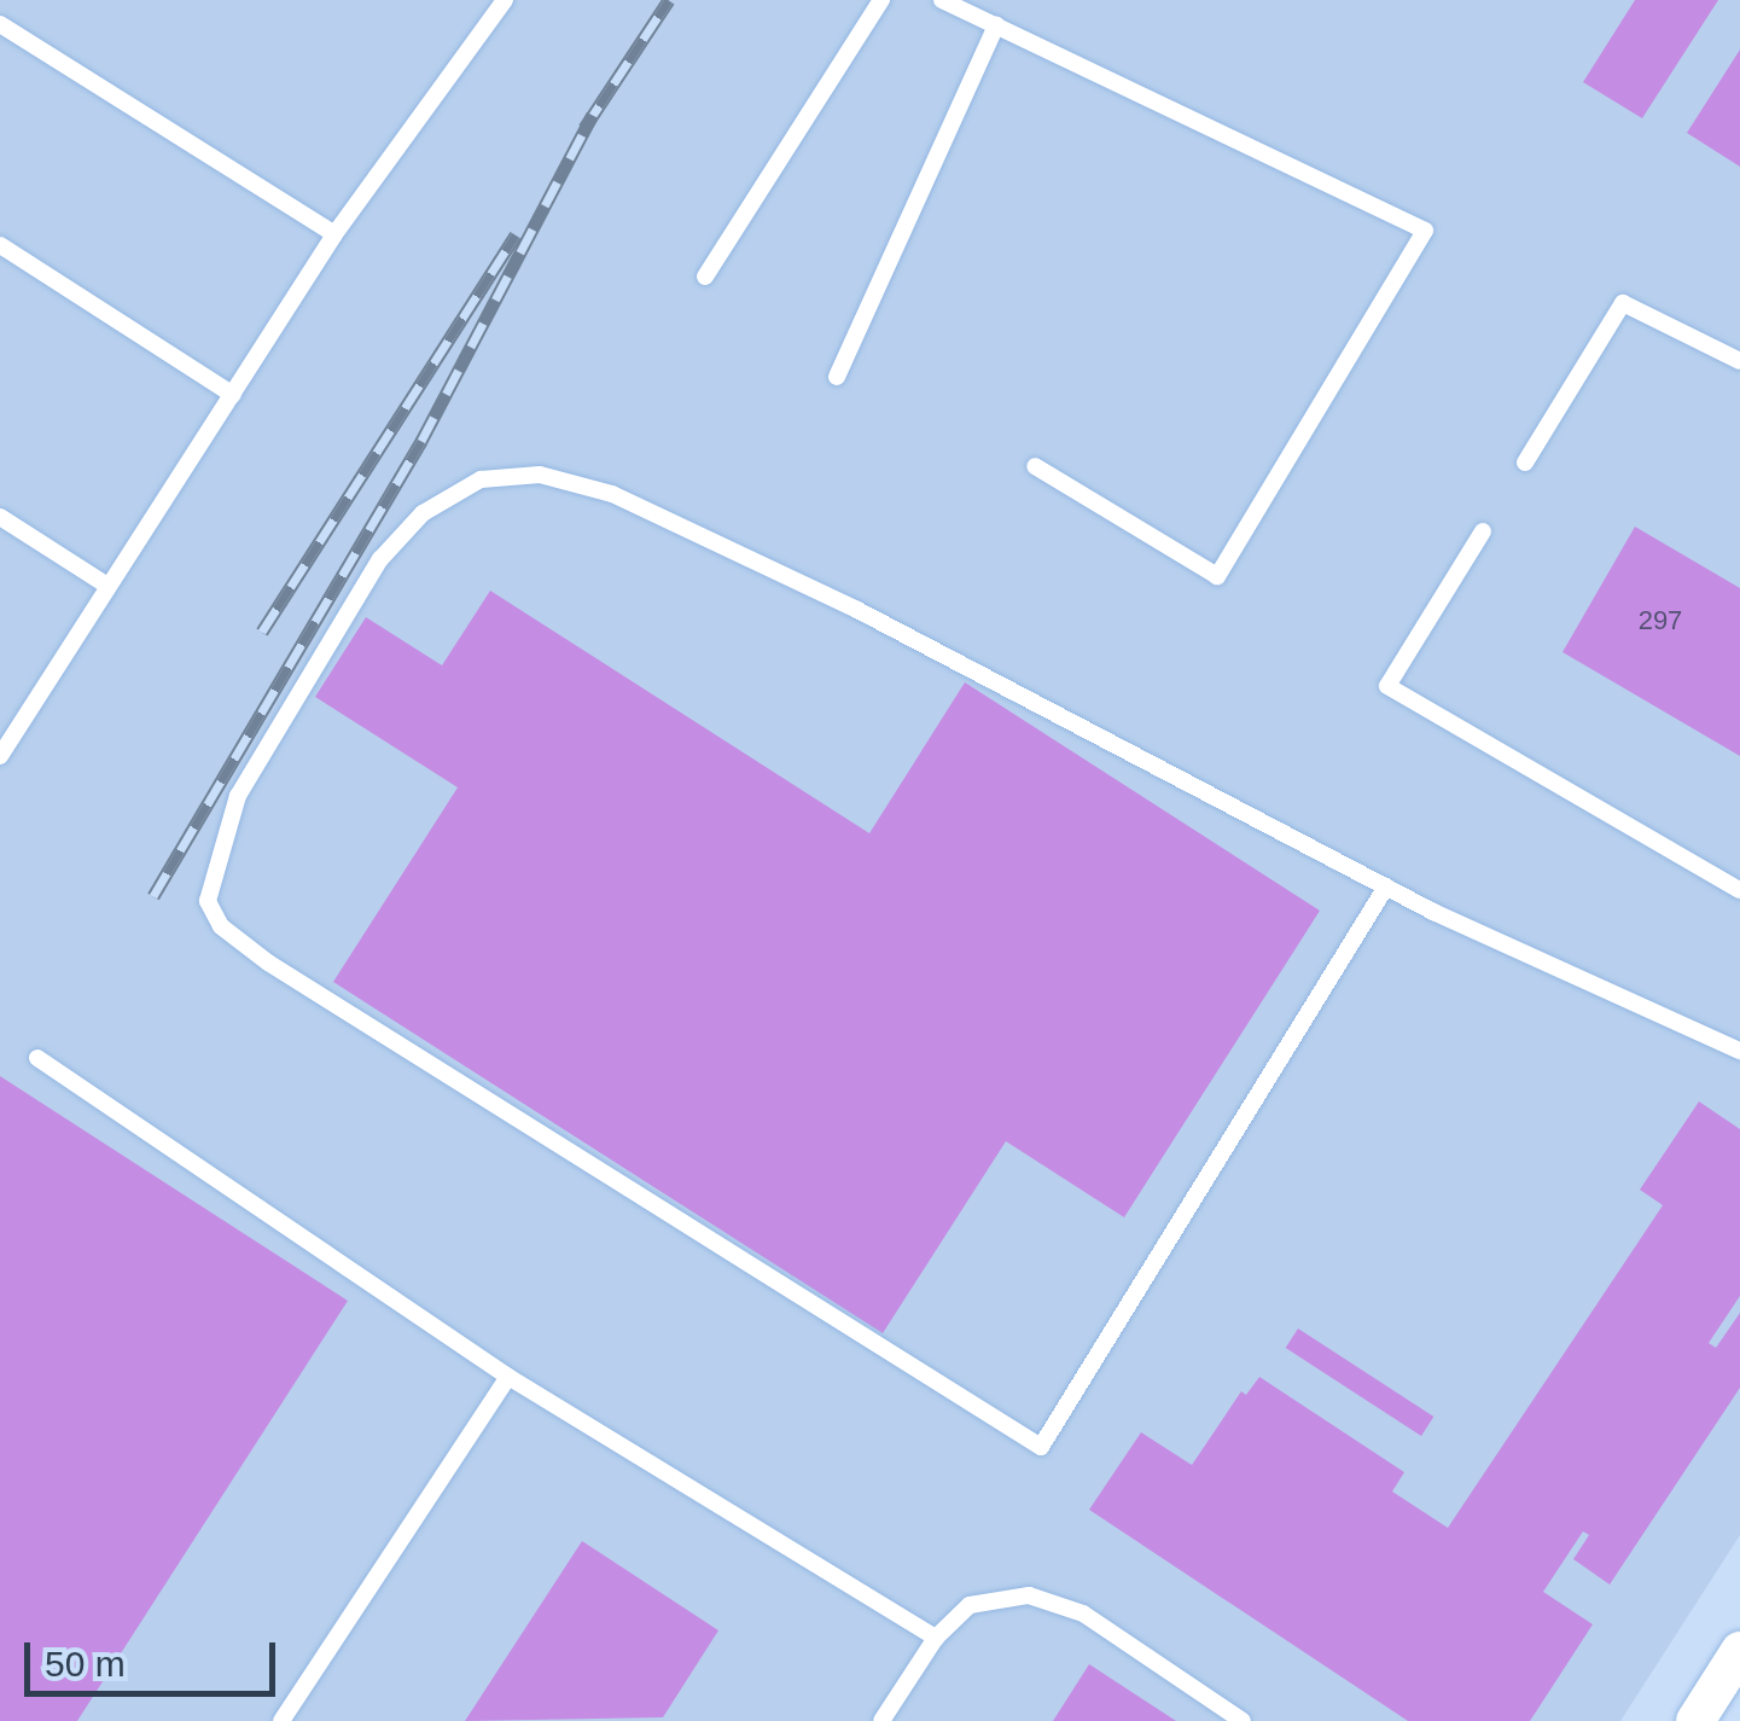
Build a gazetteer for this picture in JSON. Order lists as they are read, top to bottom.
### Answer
{
  "house_numbers": ["297"],
  "scale_bar": "50 m"
}
